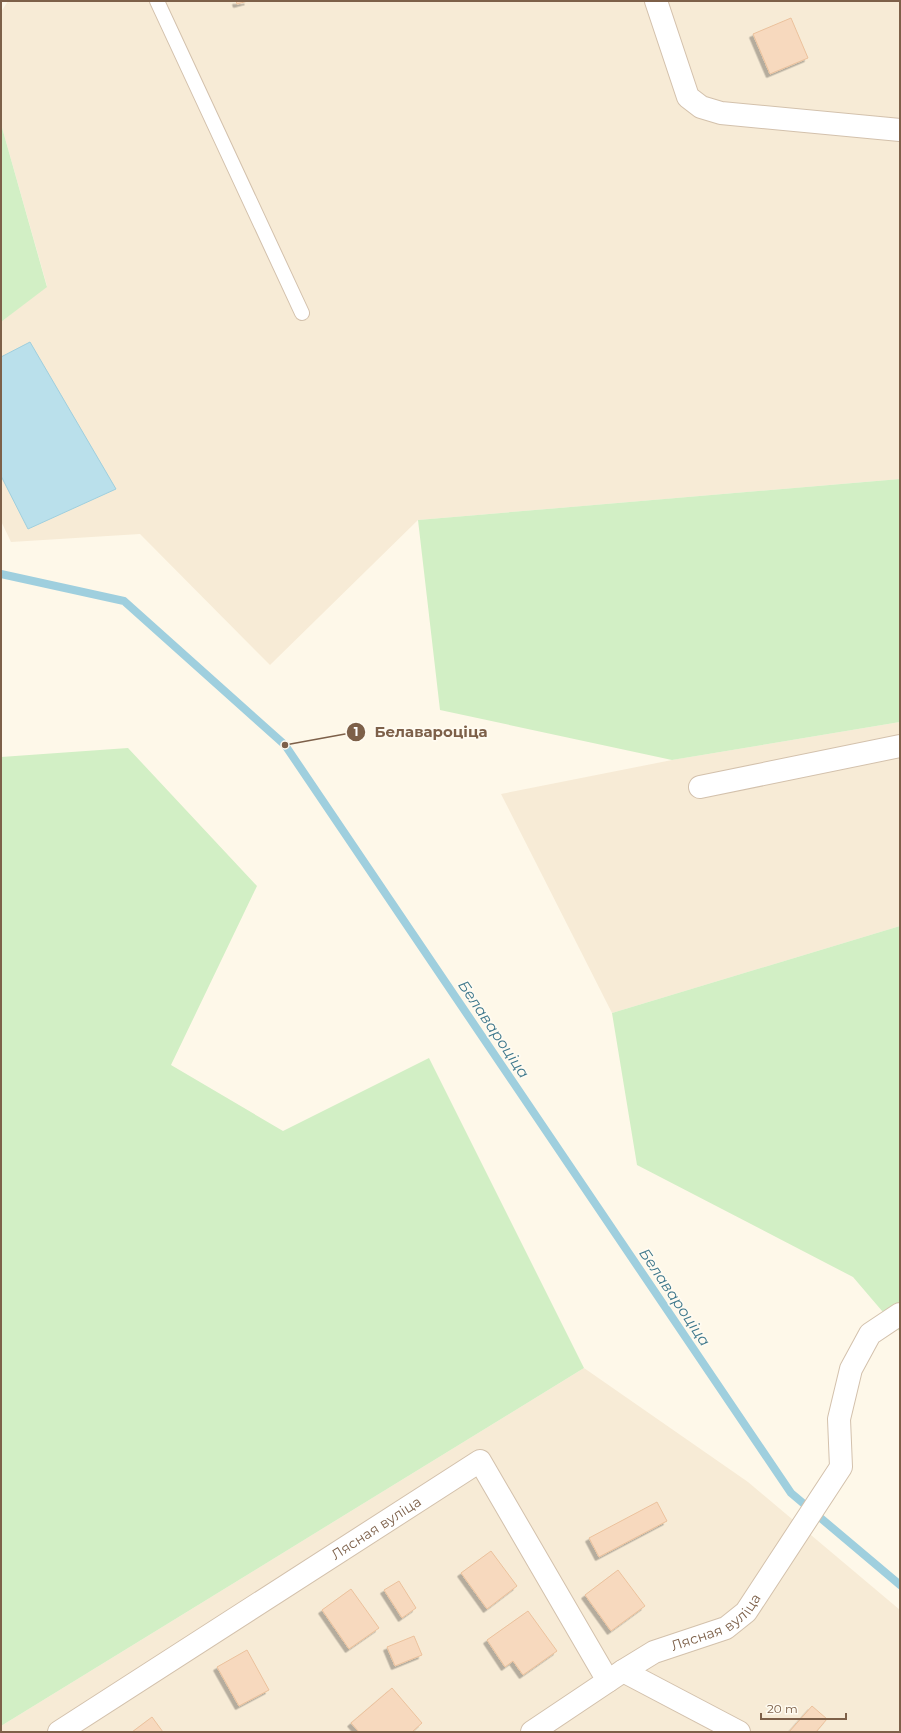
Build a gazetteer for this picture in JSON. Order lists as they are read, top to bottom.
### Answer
{
  "streets": {
    "street": ["Лясная вуліца"]
  },
  "water": ["Белавароціца"],
  "places": ["Белавароціца"],
  "scale_bar": "20 m"
}
